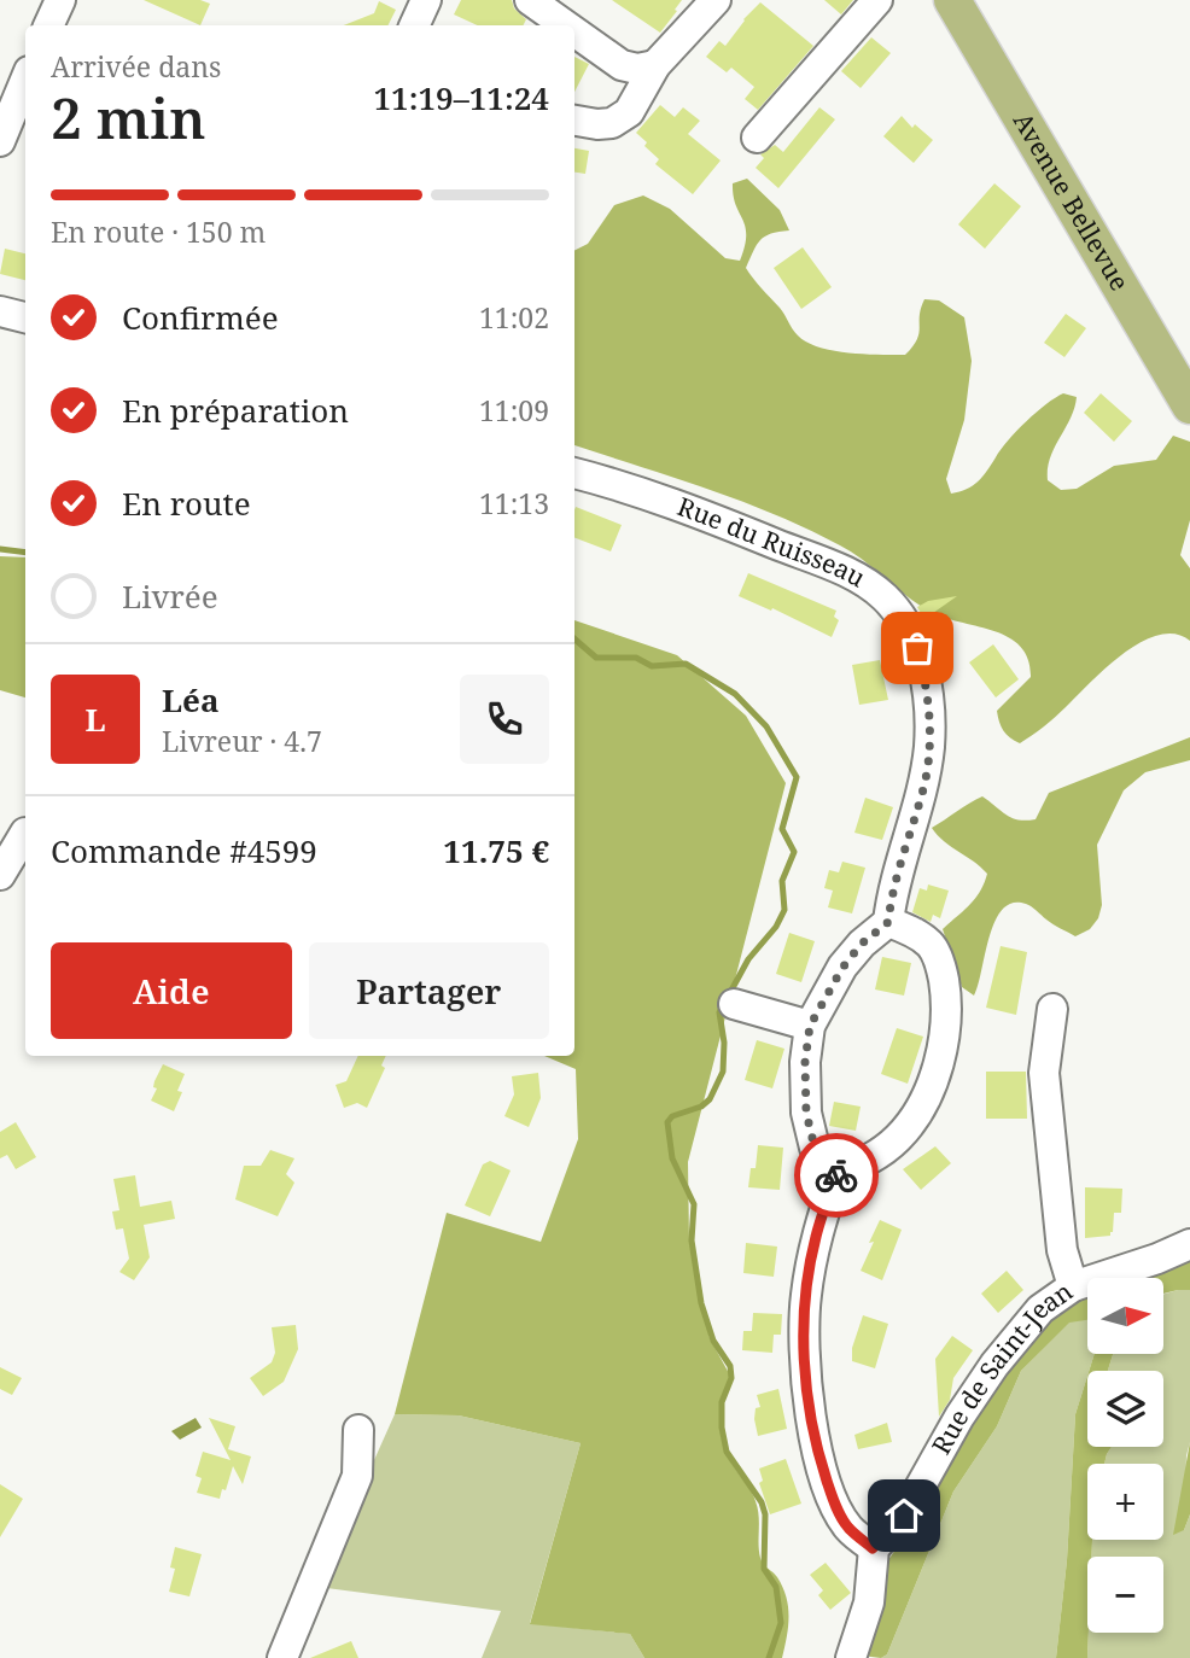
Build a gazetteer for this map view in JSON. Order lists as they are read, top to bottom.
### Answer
{
  "streets": {
    "main road": ["Avenue Bellevue"],
    "street": ["Rue du Ruisseau", "Rue de Saint-Jean"]
  },
  "north": "right",
  "page": {
    "heading": ["2 min", "Arrivée dans", "11:19–11:24"],
    "panel": [
      "Léa",
      "Livreur · 4.7",
      "Commande #4599",
      "11.75 €"
    ],
    "bar": "En route · 150 m",
    "list": [
      ["Confirmée", "11:02"],
      ["En préparation", "11:09"],
      ["En route", "11:13"],
      "Livrée"
    ],
    "round": "L",
    "buttons": ["Aide", "Partager"],
    "map_buttons": ["+", "−"]
  }
}
